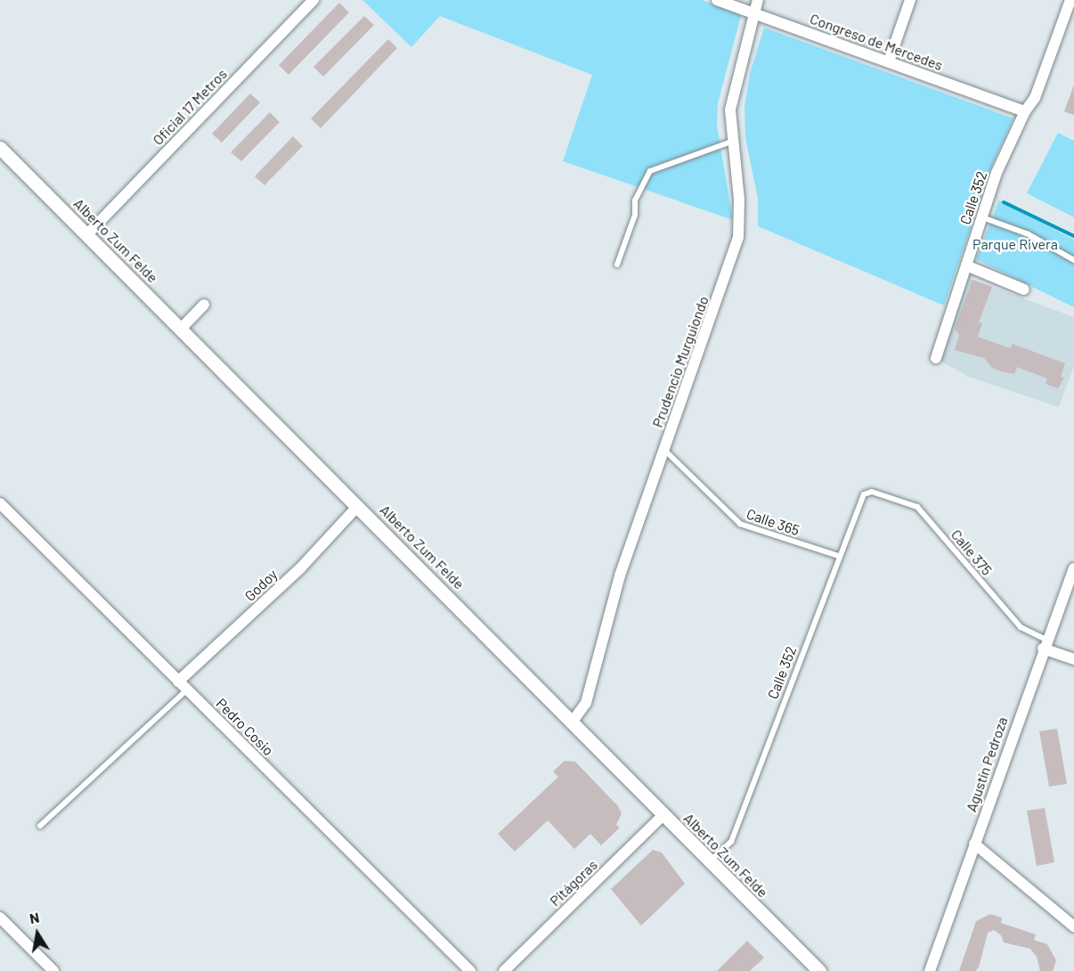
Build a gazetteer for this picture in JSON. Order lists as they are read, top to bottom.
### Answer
{
  "streets": {
    "street": [
      "Congreso de Mercedes",
      "Oficial 17 Metros",
      "Calle 352",
      "Alberto Zum Felde",
      "Prudencio Murguiondo",
      "Godoy",
      "Pedro Cosio",
      "Agustín Pedroza",
      "Pitágoras"
    ],
    "lane": ["Calle 365", "Calle 375"]
  },
  "crossings": [
    ["Congreso de Mercedes", "Calle 352"],
    ["Congreso de Mercedes", "Prudencio Murguiondo"],
    ["Oficial 17 Metros", "Alberto Zum Felde"],
    ["Calle 352", "Alberto Zum Felde"],
    ["Calle 352", "Calle 365"],
    ["Calle 352", "Calle 375"],
    ["Alberto Zum Felde", "Prudencio Murguiondo"],
    ["Alberto Zum Felde", "Godoy"],
    ["Alberto Zum Felde", "Pitágoras"],
    ["Prudencio Murguiondo", "Calle 365"],
    ["Calle 375", "Agustín Pedroza"],
    ["Godoy", "Pedro Cosio"]
  ],
  "parks": ["Parque Rivera"],
  "north": "top"
}
